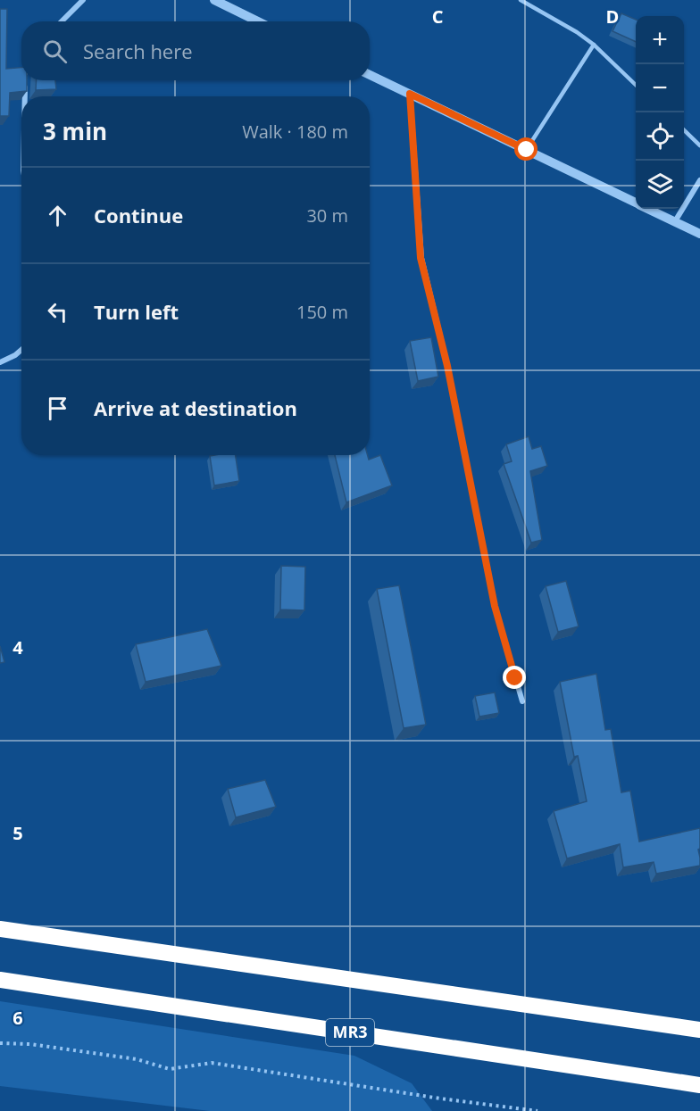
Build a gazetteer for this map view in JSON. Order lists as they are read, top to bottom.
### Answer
{
  "streets": {
    "highway": ["MR3"]
  },
  "page": {
    "map_buttons": ["+", "−"],
    "search": "Search here",
    "heading": ["3 min", "Walk · 180 m"],
    "list": [
      ["Continue", "30 m"],
      ["Turn left", "150 m"],
      "Arrive at destination"
    ]
  },
  "grid": {
    "columns": ["C", "D"],
    "rows": ["4", "5", "6"]
  }
}
